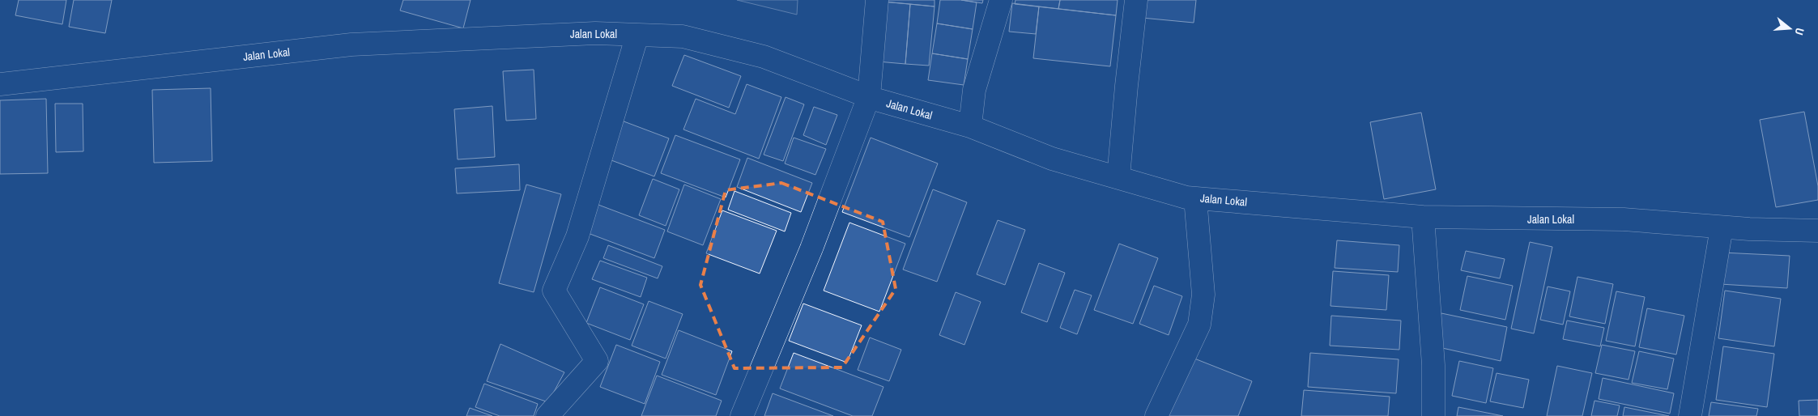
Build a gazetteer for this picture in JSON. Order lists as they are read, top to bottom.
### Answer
{
  "streets": {
    "street": ["Jalan Lokal"]
  },
  "north": "right"
}
